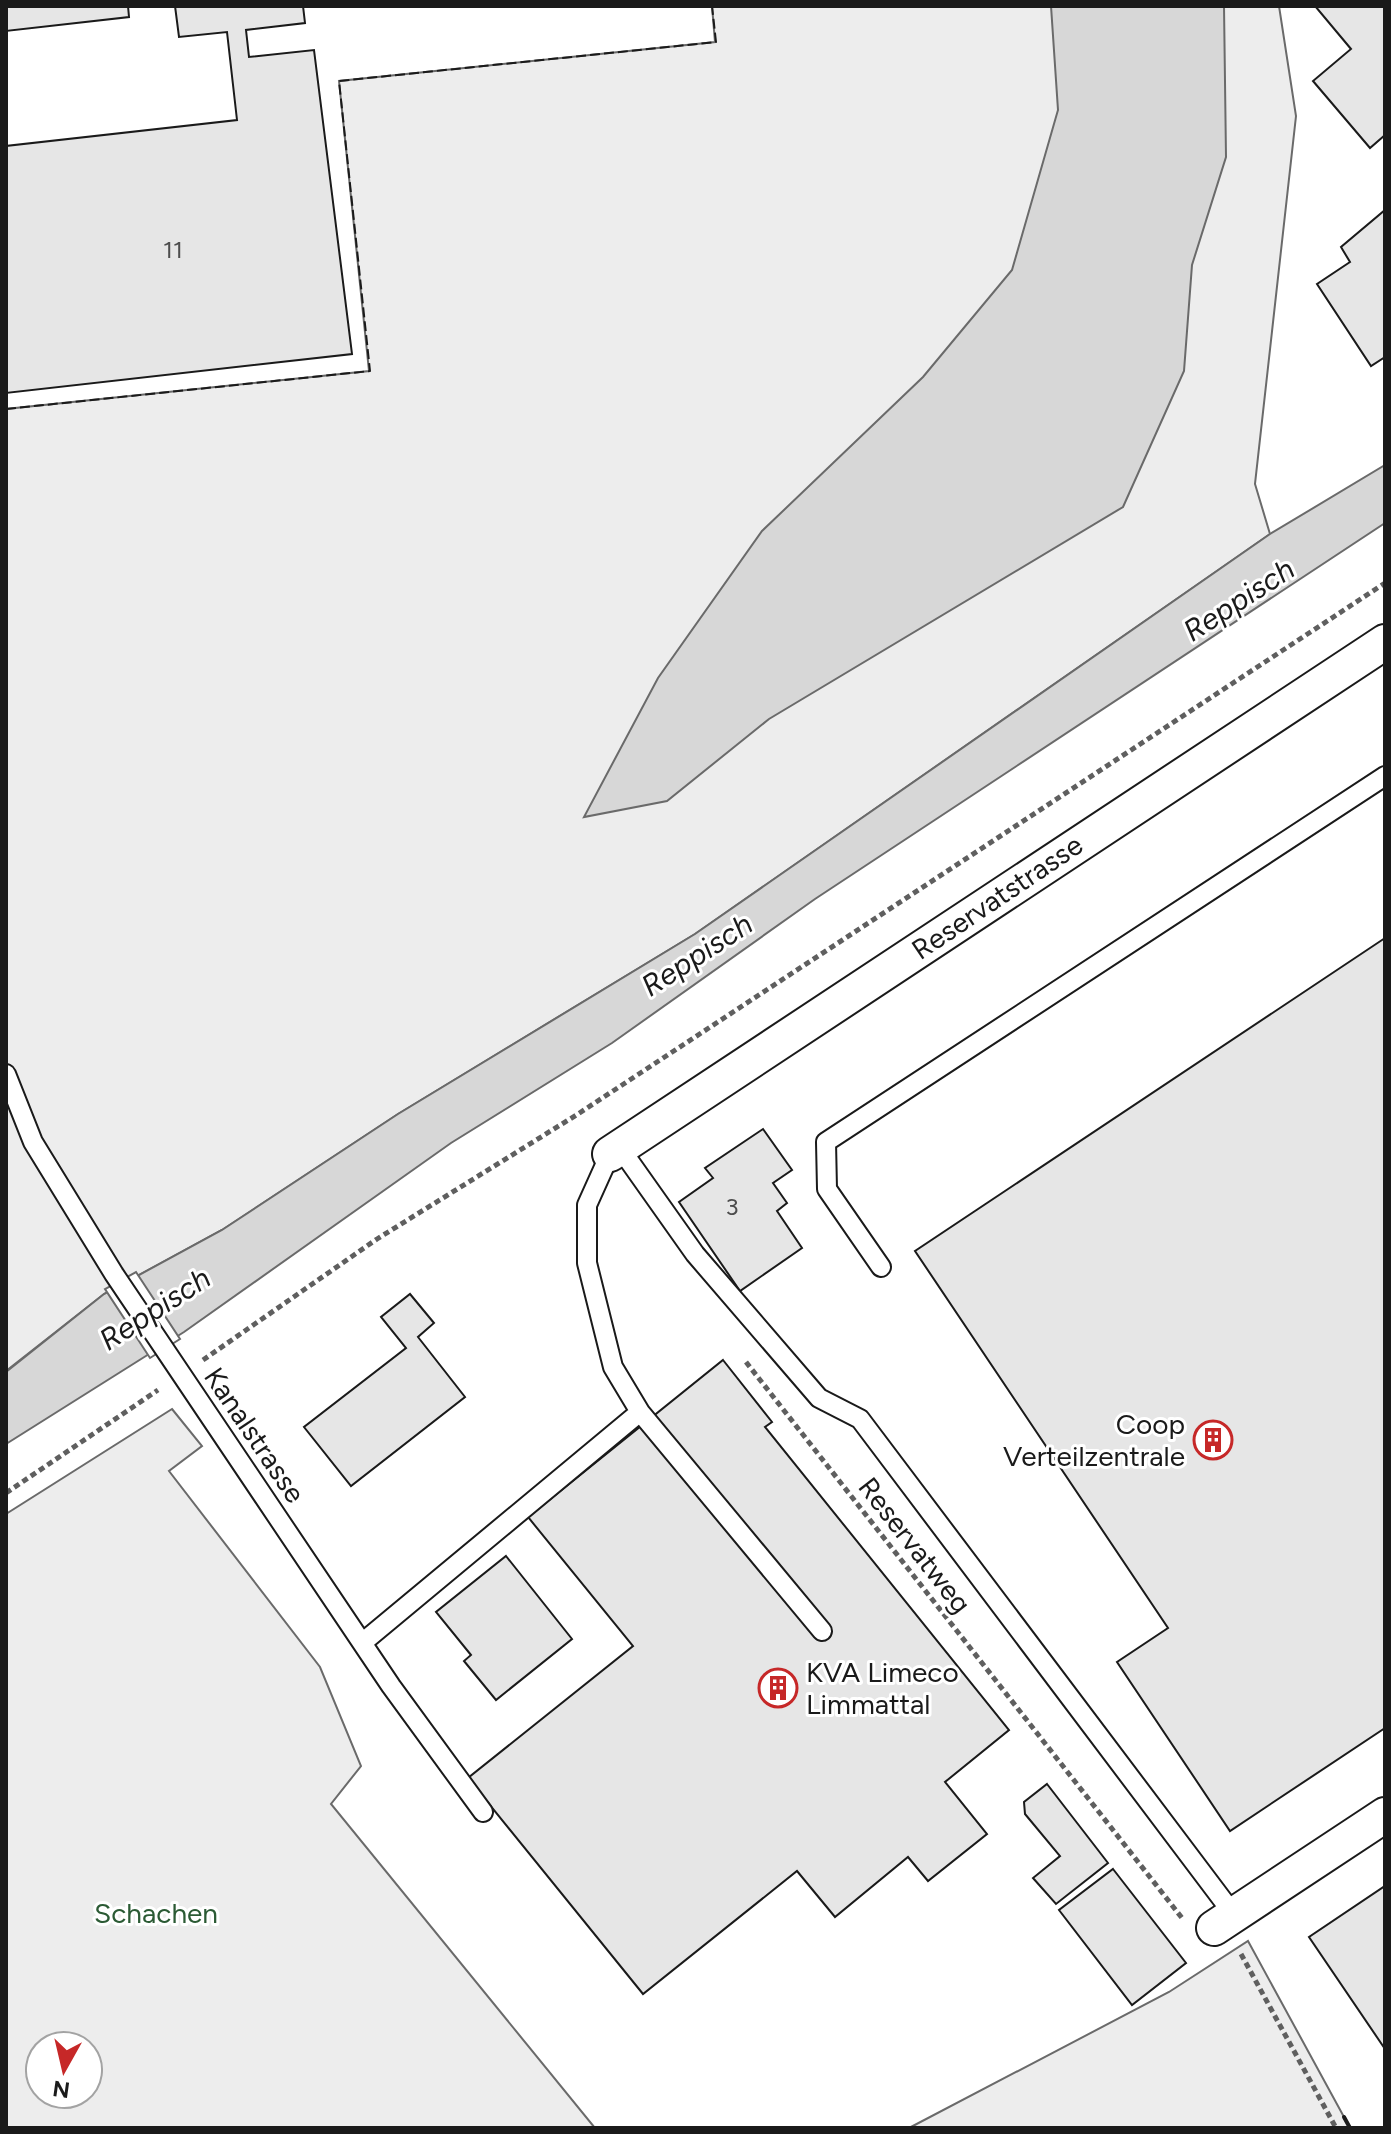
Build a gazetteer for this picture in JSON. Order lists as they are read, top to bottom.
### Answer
{
  "streets": {
    "street": ["Reservatstrasse"],
    "lane": ["Kanalstrasse"],
    "path": ["Reservatweg"]
  },
  "water": ["Reppisch"],
  "parks": ["Schachen"],
  "places": {
    "building": ["Coop Verteilzentrale", "KVA Limeco Limmattal"]
  },
  "house_numbers": ["11", "3"],
  "north": "bottom"
}
